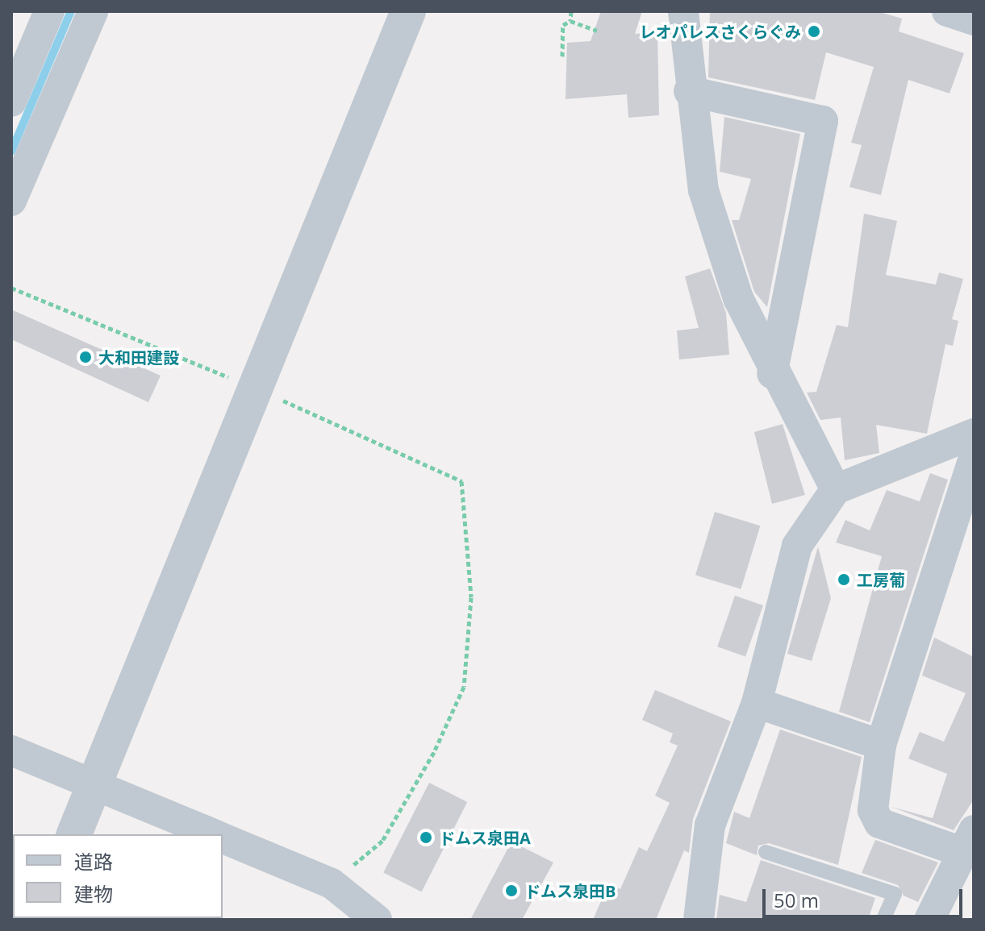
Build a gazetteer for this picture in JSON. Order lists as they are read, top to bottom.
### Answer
{
  "places": [
    "レオパレスさくらぐみ",
    "大和田建設",
    "工房葡",
    "ドムス泉田A",
    "ドムス泉田B"
  ],
  "legend": ["道路", "建物"],
  "scale_bar": "50 m"
}
